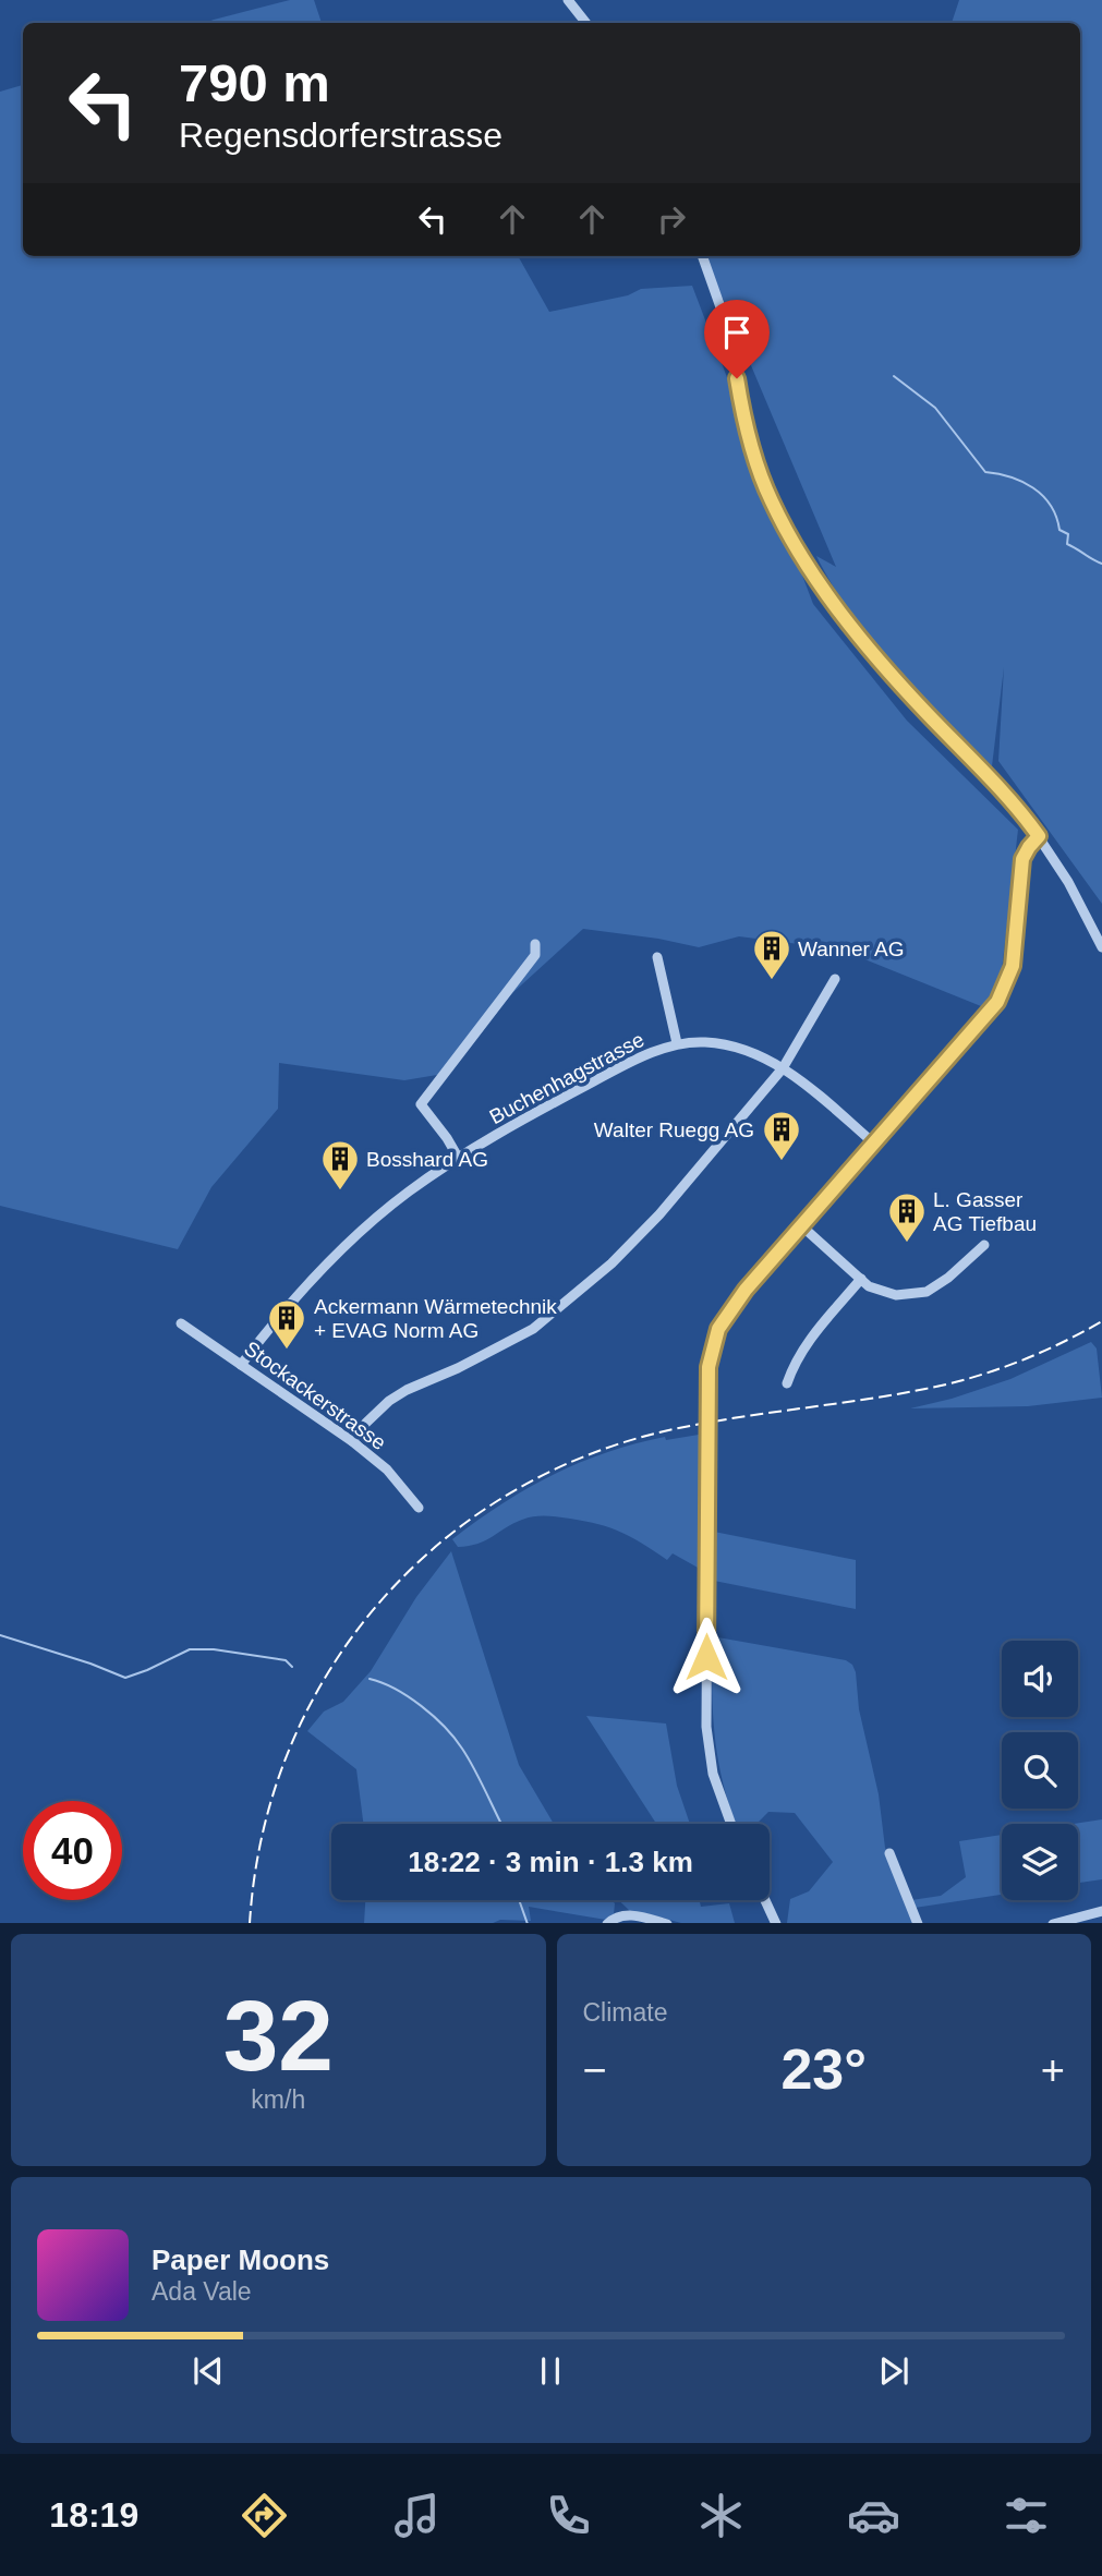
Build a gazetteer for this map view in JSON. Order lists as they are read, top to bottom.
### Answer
{
  "streets": {
    "street": ["Buchenhagstrasse", "Stockackerstrasse"]
  },
  "crossings": [
    ["Buchenhagstrasse", "Stockackerstrasse"]
  ],
  "places": {
    "building": [
      "Wanner AG",
      "Walter Ruegg AG",
      "Bosshard AG",
      "L. Gasser AG Tiefbau",
      "Ackermann Wärmetechnik + EVAG Norm AG"
    ]
  },
  "page": {
    "turn": ["790 m", "Regensdorferstrasse"],
    "limit": "40",
    "trip": "18:22 · 3 min · 1.3 km",
    "tile": [
      ["32", "km/h"],
      "Climate"
    ],
    "heat": ["−", "23°", "+"],
    "song": ["Paper Moons", "Ada Vale"],
    "tabs": "18:19"
  }
}
